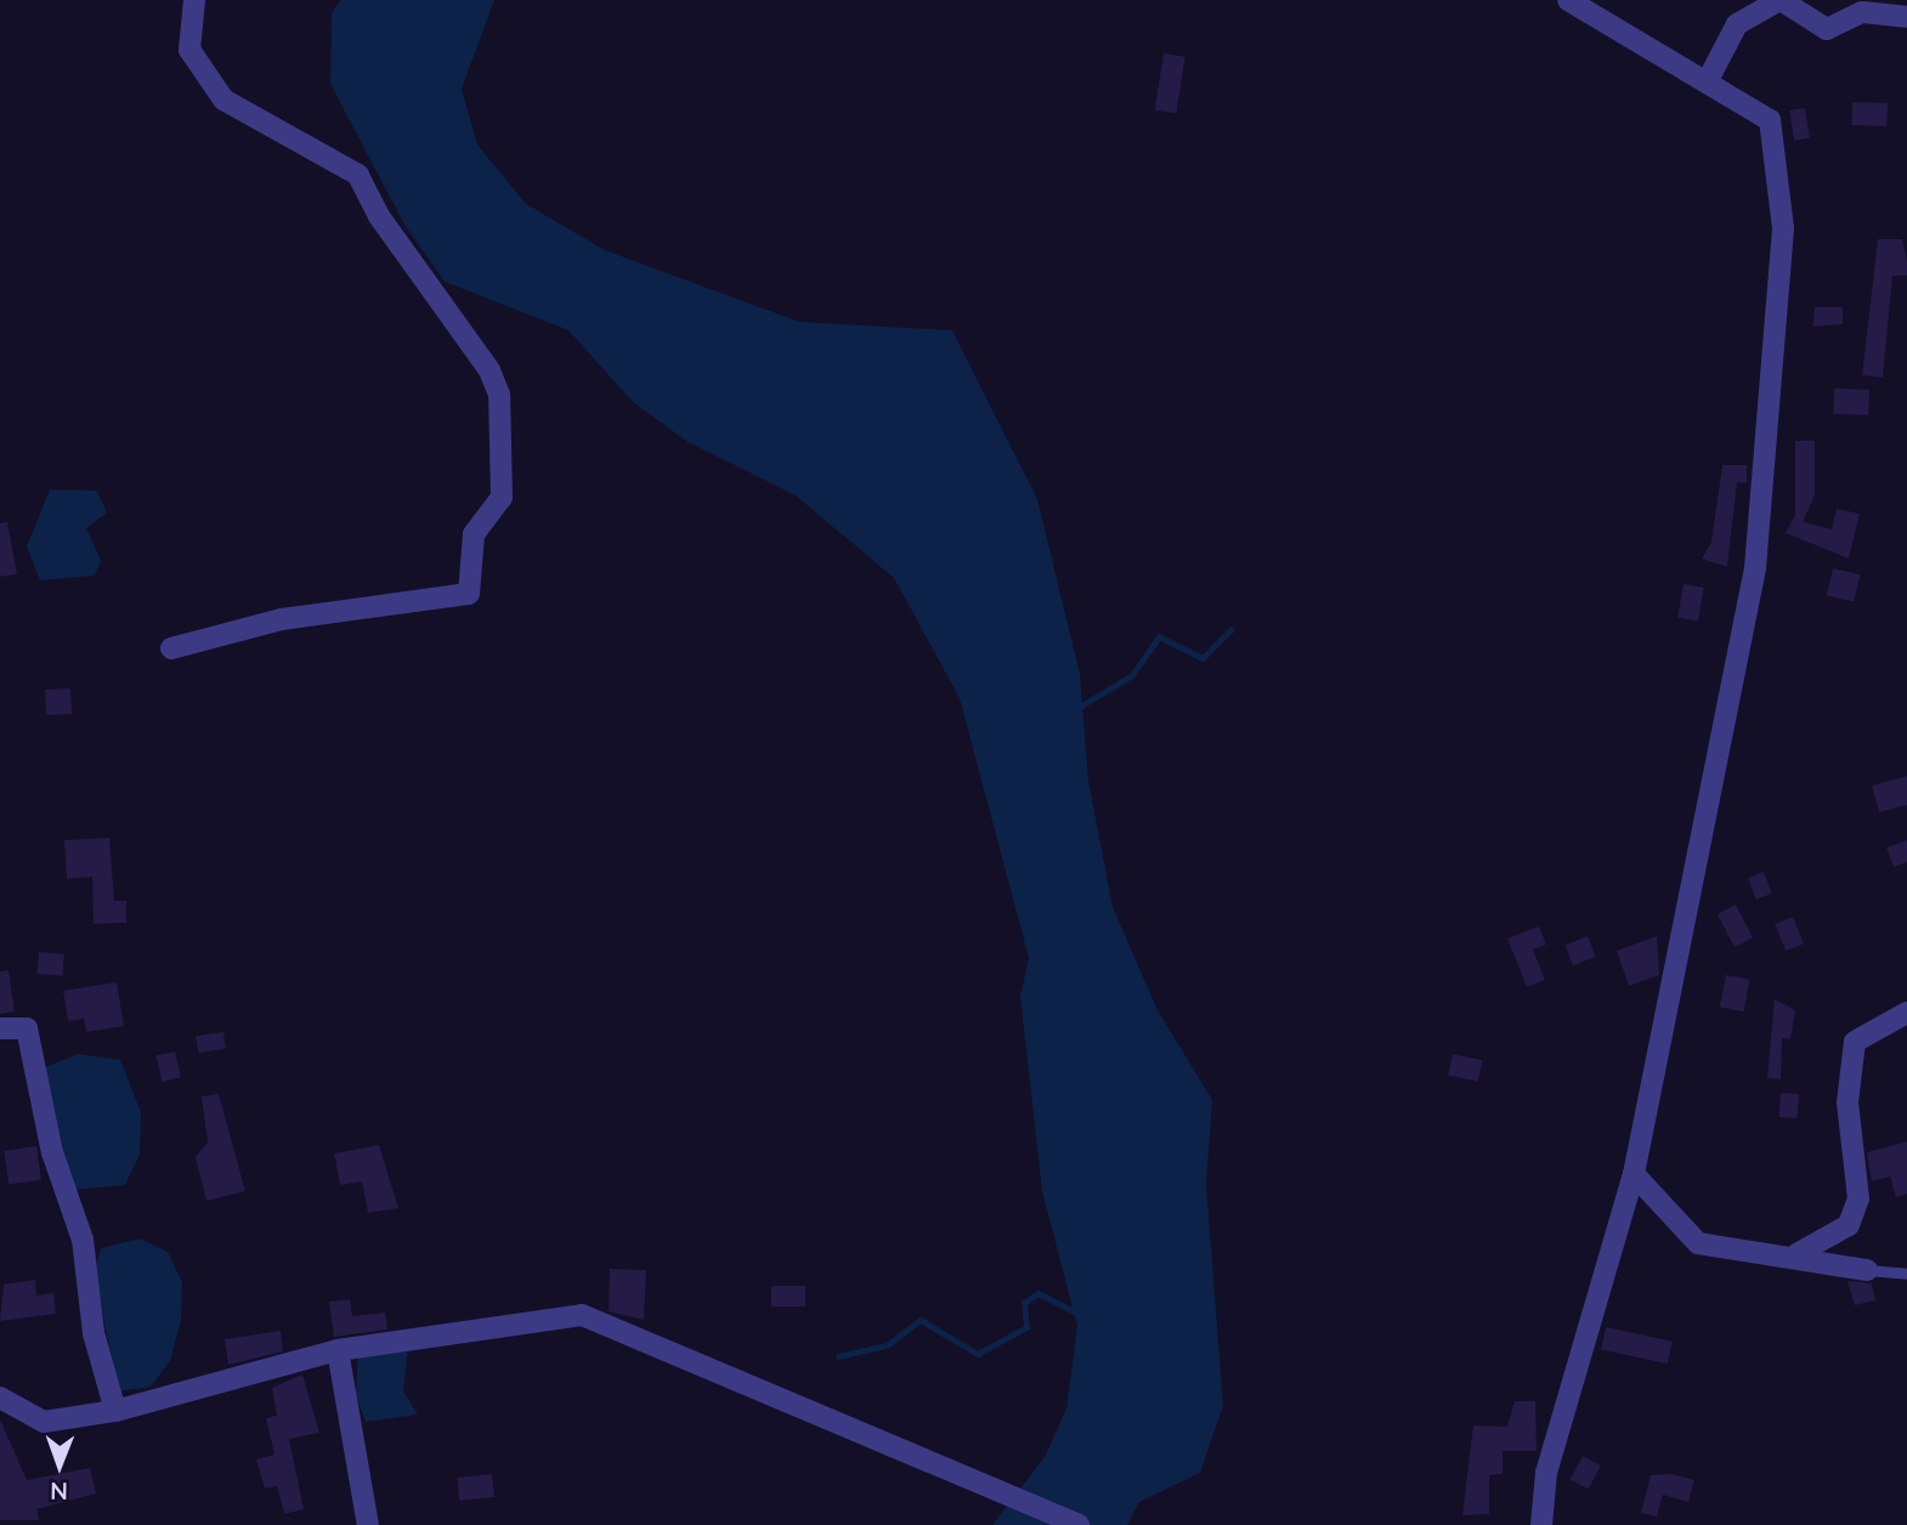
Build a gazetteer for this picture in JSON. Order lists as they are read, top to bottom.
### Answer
{
  "north": "bottom"
}
